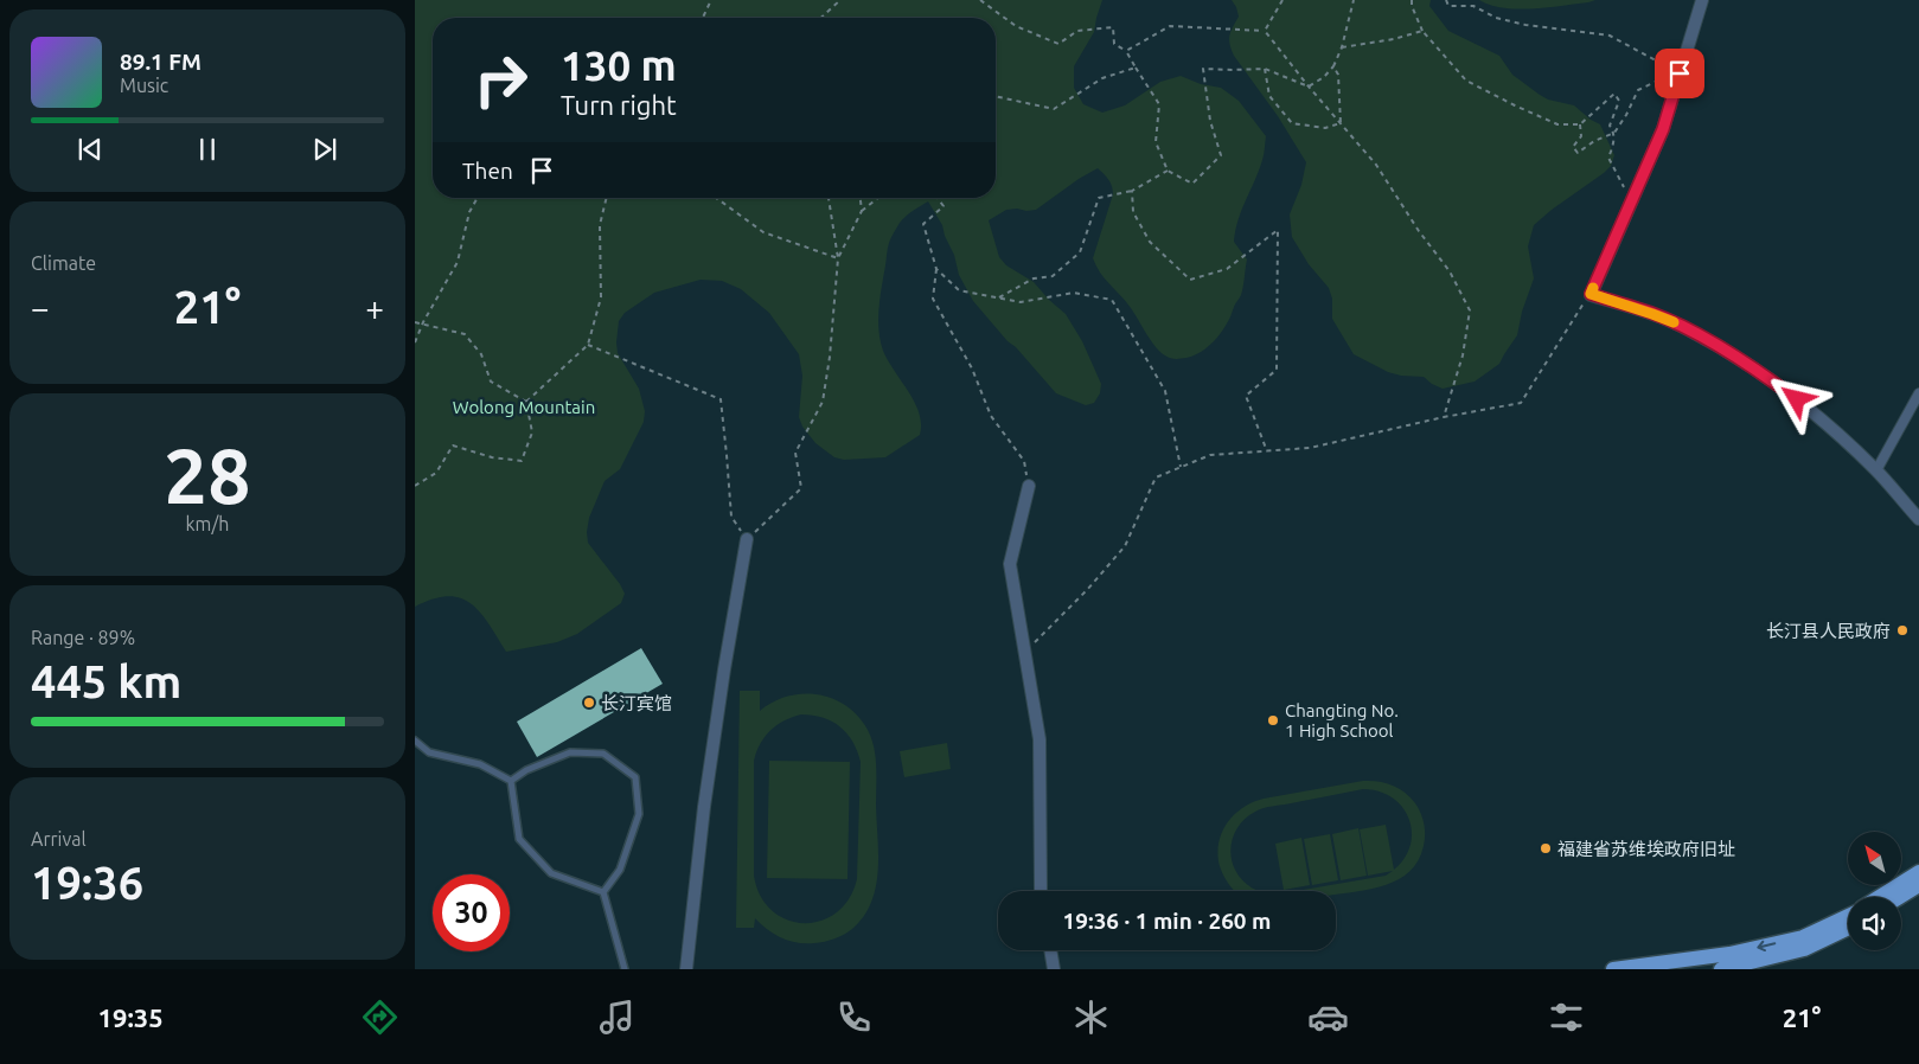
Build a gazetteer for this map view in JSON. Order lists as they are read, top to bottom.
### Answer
{
  "parks": ["Wolong Mountain"],
  "places": [
    "长汀县人民政府",
    "长汀宾馆",
    "Changting No. 1 High School",
    "福建省苏维埃政府旧址"
  ],
  "north": "top left",
  "page": {
    "turn": ["130 m", "Turn right"],
    "song": ["89.1 FM", "Music"],
    "then": "Then",
    "tile": [
      "Climate",
      ["28", "km/h"],
      ["Range · 89%", "445 km"],
      ["Arrival", "19:36"]
    ],
    "heat": ["−", "21°", "+"],
    "limit": "30",
    "trip": "19:36 · 1 min · 260 m",
    "tabs": ["19:35", "21°"]
  }
}
